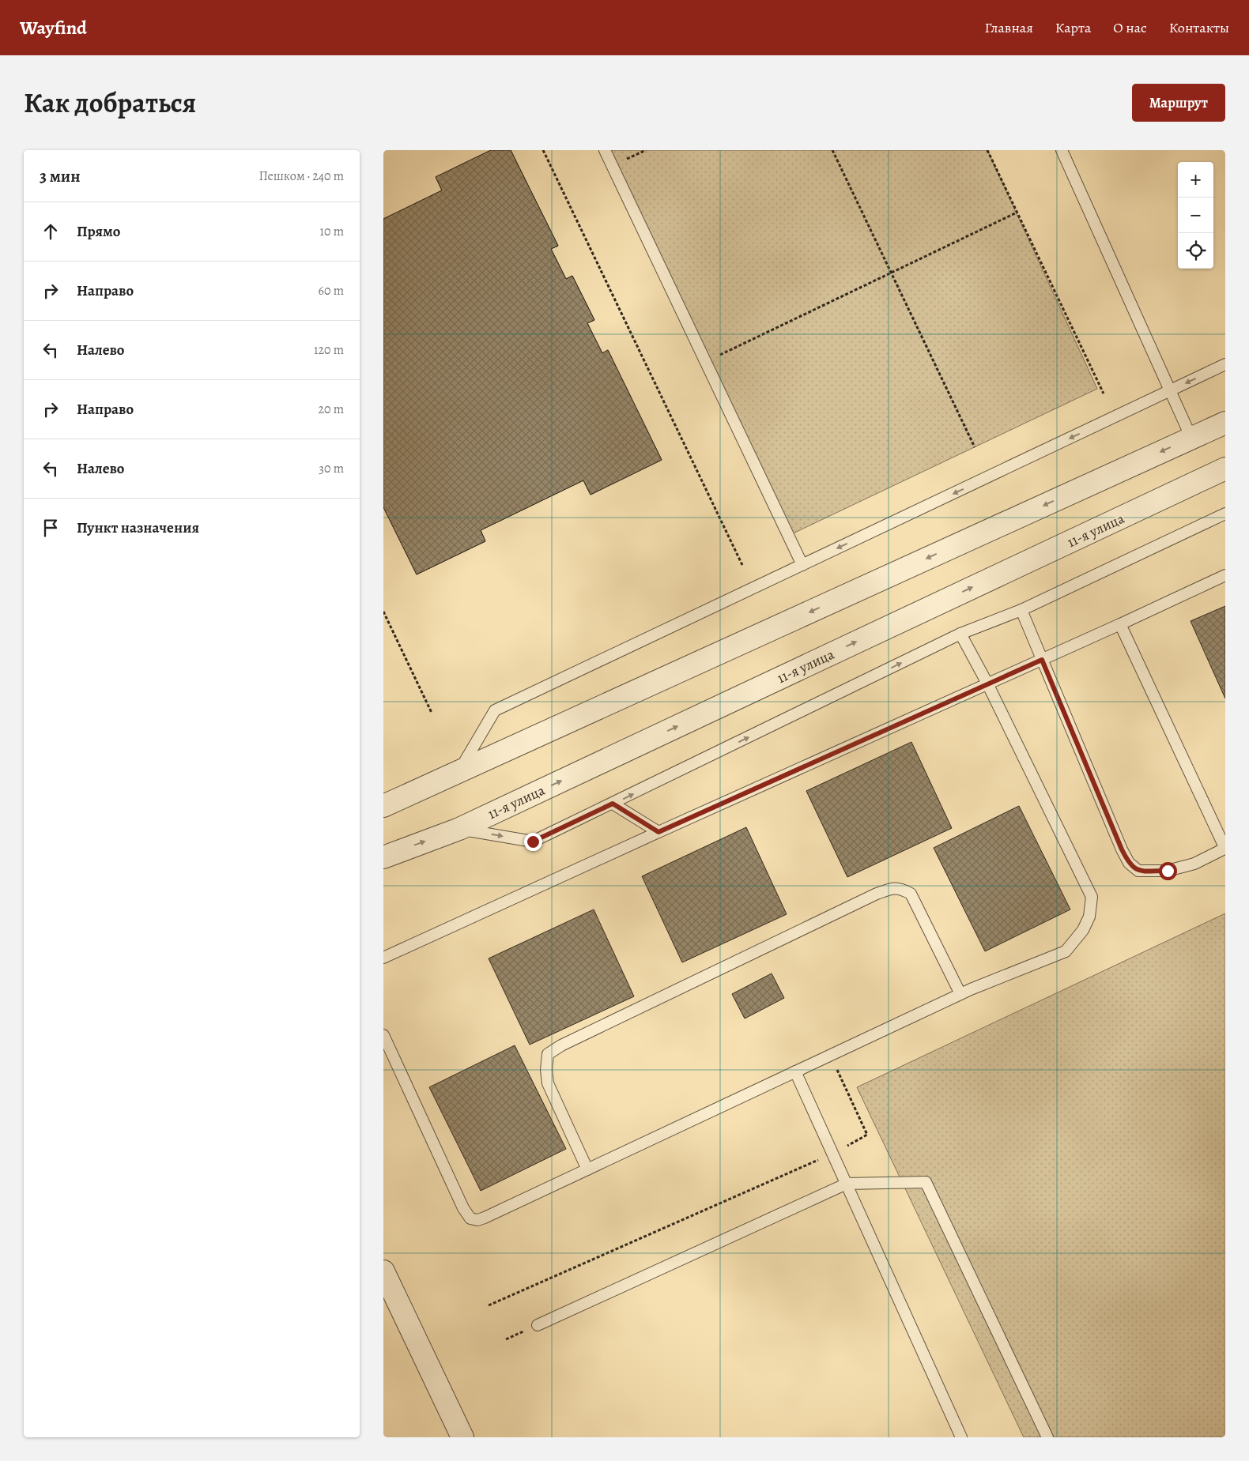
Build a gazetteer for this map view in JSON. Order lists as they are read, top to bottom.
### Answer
{
  "streets": {
    "street": ["11-я улица"]
  },
  "page": {
    "header": "Wayfind",
    "nav": [
      "Главная",
      "Карта",
      "О нас",
      "Контакты"
    ],
    "title": "Как добраться",
    "buttons": "Маршрут",
    "heading": ["3 мин", "Пешком · 240 m"],
    "map_buttons": ["+", "−"],
    "list": [
      ["Прямо", "10 m"],
      ["Направо", "60 m"],
      ["Налево", "120 m"],
      ["Направо", "20 m"],
      ["Налево", "30 m"],
      "Пункт назначения"
    ]
  }
}
